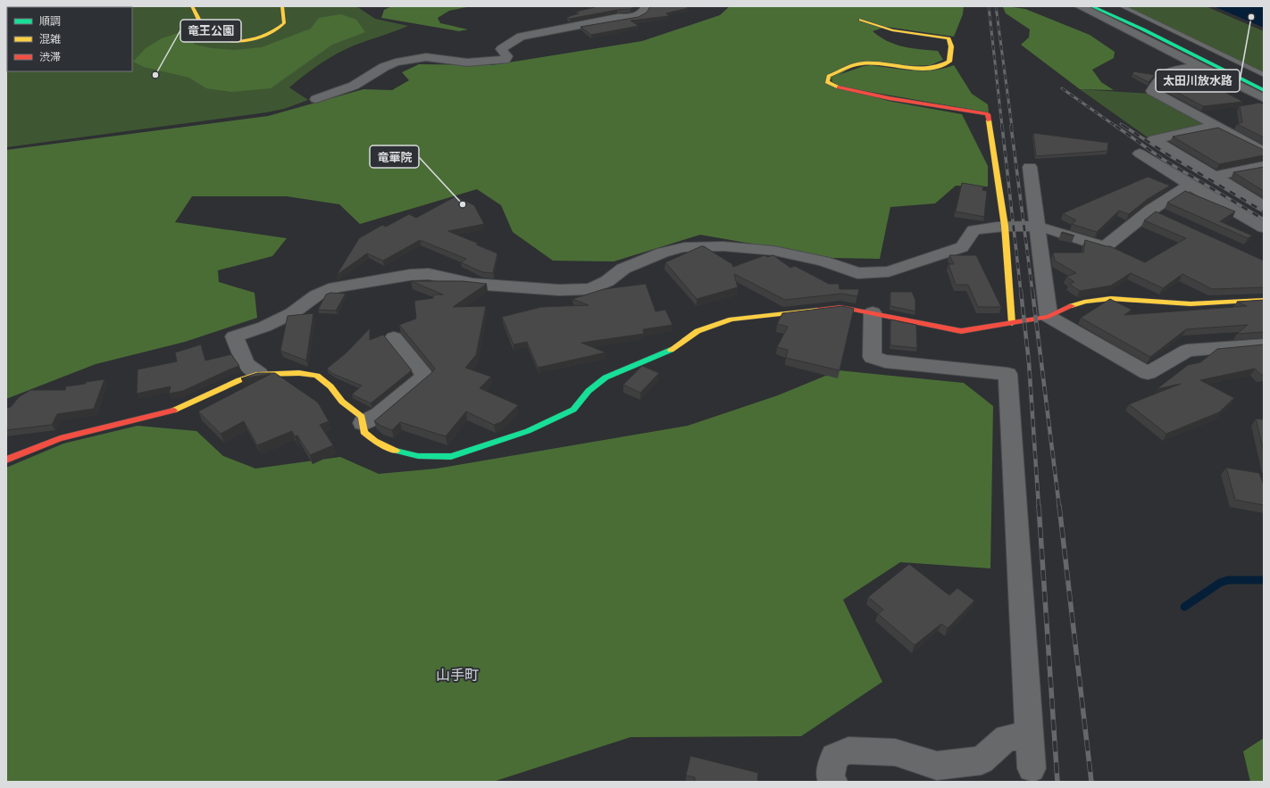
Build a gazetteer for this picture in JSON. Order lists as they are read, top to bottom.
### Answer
{
  "districts": ["山手町"],
  "places": ["太田川放水路", "竜王公園", "竜華院"],
  "legend": ["順調", "混雑", "渋滞"]
}
